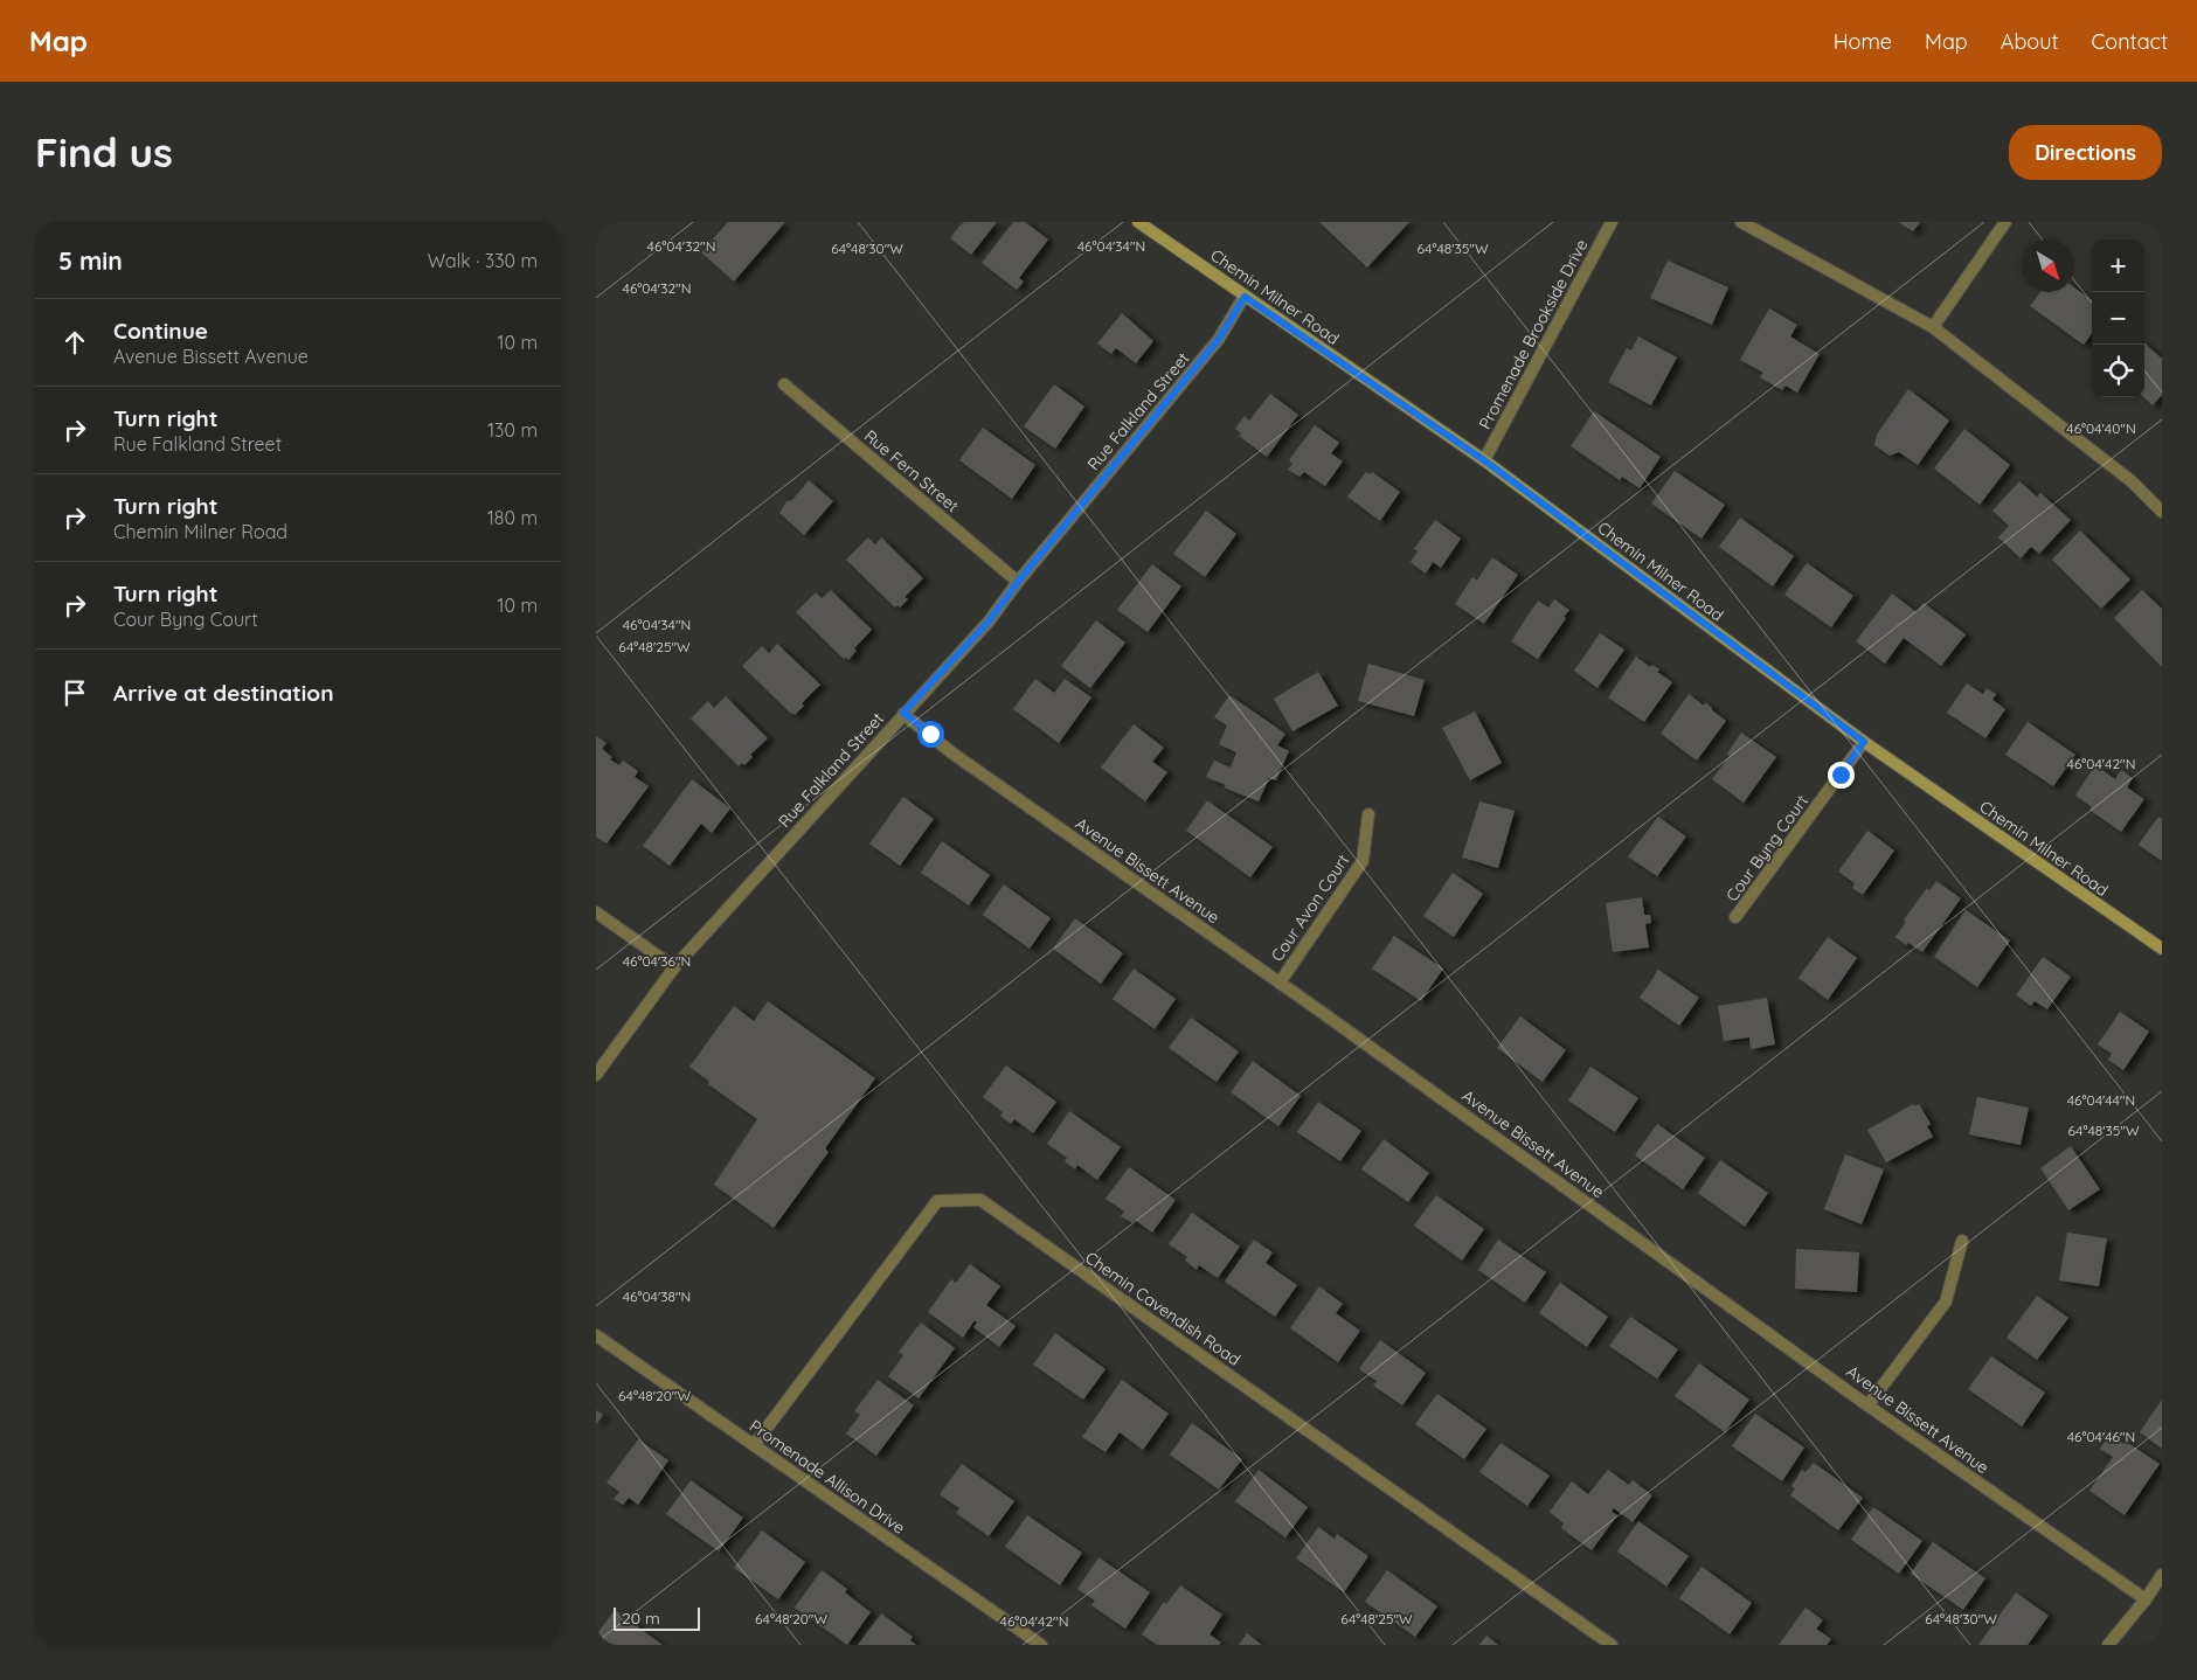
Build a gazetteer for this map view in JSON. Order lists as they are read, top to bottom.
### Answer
{
  "streets": {
    "street": [
      "Chemin Milner Road",
      "Promenade Brookside Drive",
      "Rue Falkland Street",
      "Rue Fern Street",
      "Cour Byng Court",
      "Avenue Bissett Avenue",
      "Cour Avon Court",
      "Chemin Cavendish Road",
      "Promenade Allison Drive"
    ]
  },
  "crossings": [
    ["Chemin Milner Road", "Promenade Brookside Drive"],
    ["Chemin Milner Road", "Rue Falkland Street"],
    ["Chemin Milner Road", "Cour Byng Court"],
    ["Rue Falkland Street", "Rue Fern Street"],
    ["Rue Falkland Street", "Avenue Bissett Avenue"],
    ["Avenue Bissett Avenue", "Cour Avon Court"],
    ["Chemin Cavendish Road", "Promenade Allison Drive"]
  ],
  "scale_bar": "20 m",
  "north": "bottom right",
  "page": {
    "header": "Map",
    "nav": [
      "Home",
      "Map",
      "About",
      "Contact"
    ],
    "buttons": "Directions",
    "title": "Find us",
    "heading": ["5 min", "Walk · 330 m"],
    "map_buttons": ["+", "−"],
    "list": [
      ["Continue", "Avenue Bissett Avenue", "10 m"],
      ["Turn right", "Rue Falkland Street", "130 m"],
      ["Turn right", "Chemin Milner Road", "180 m"],
      ["Turn right", "Cour Byng Court", "10 m"],
      "Arrive at destination"
    ],
    "scale": "20 m"
  },
  "coordinates": [
    "46°04'32\"N",
    "46°04'34\"N",
    "64°48'30\"W",
    "64°48'35\"W",
    "46°04'40\"N",
    "64°48'25\"W",
    "46°04'42\"N",
    "46°04'36\"N",
    "46°04'44\"N",
    "46°04'38\"N",
    "64°48'20\"W",
    "46°04'46\"N"
  ]
}
